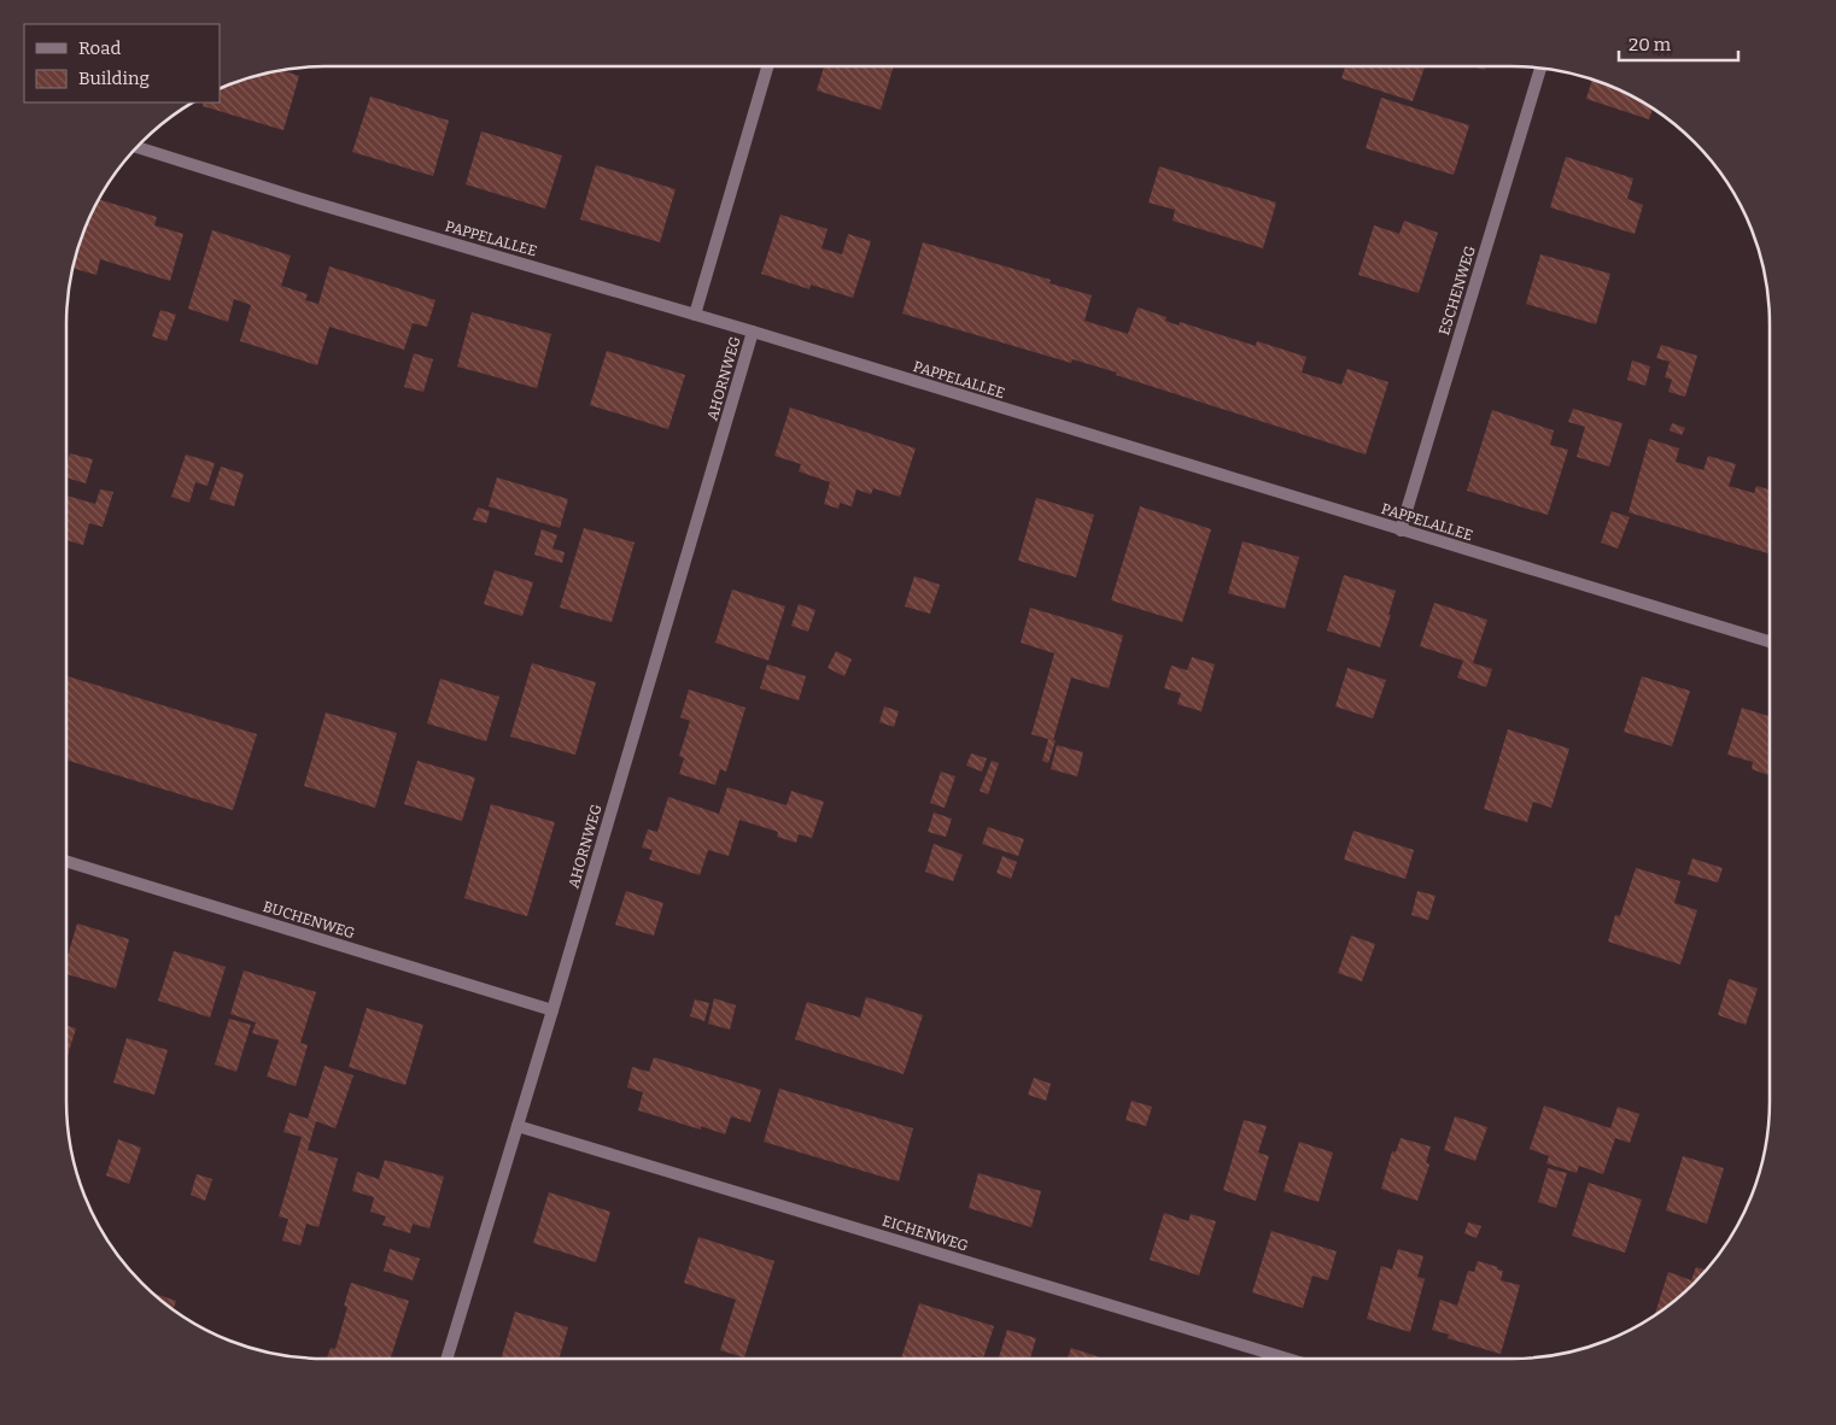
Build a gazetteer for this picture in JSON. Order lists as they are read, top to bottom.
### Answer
{
  "streets": {
    "street": [
      "PAPPELALLEE",
      "ESCHENWEG",
      "AHORNWEG",
      "BUCHENWEG",
      "EICHENWEG"
    ]
  },
  "crossings": [
    ["PAPPELALLEE", "ESCHENWEG"],
    ["PAPPELALLEE", "AHORNWEG"],
    ["AHORNWEG", "BUCHENWEG"],
    ["AHORNWEG", "EICHENWEG"]
  ],
  "legend": ["Road", "Building"],
  "scale_bar": "20 m"
}
